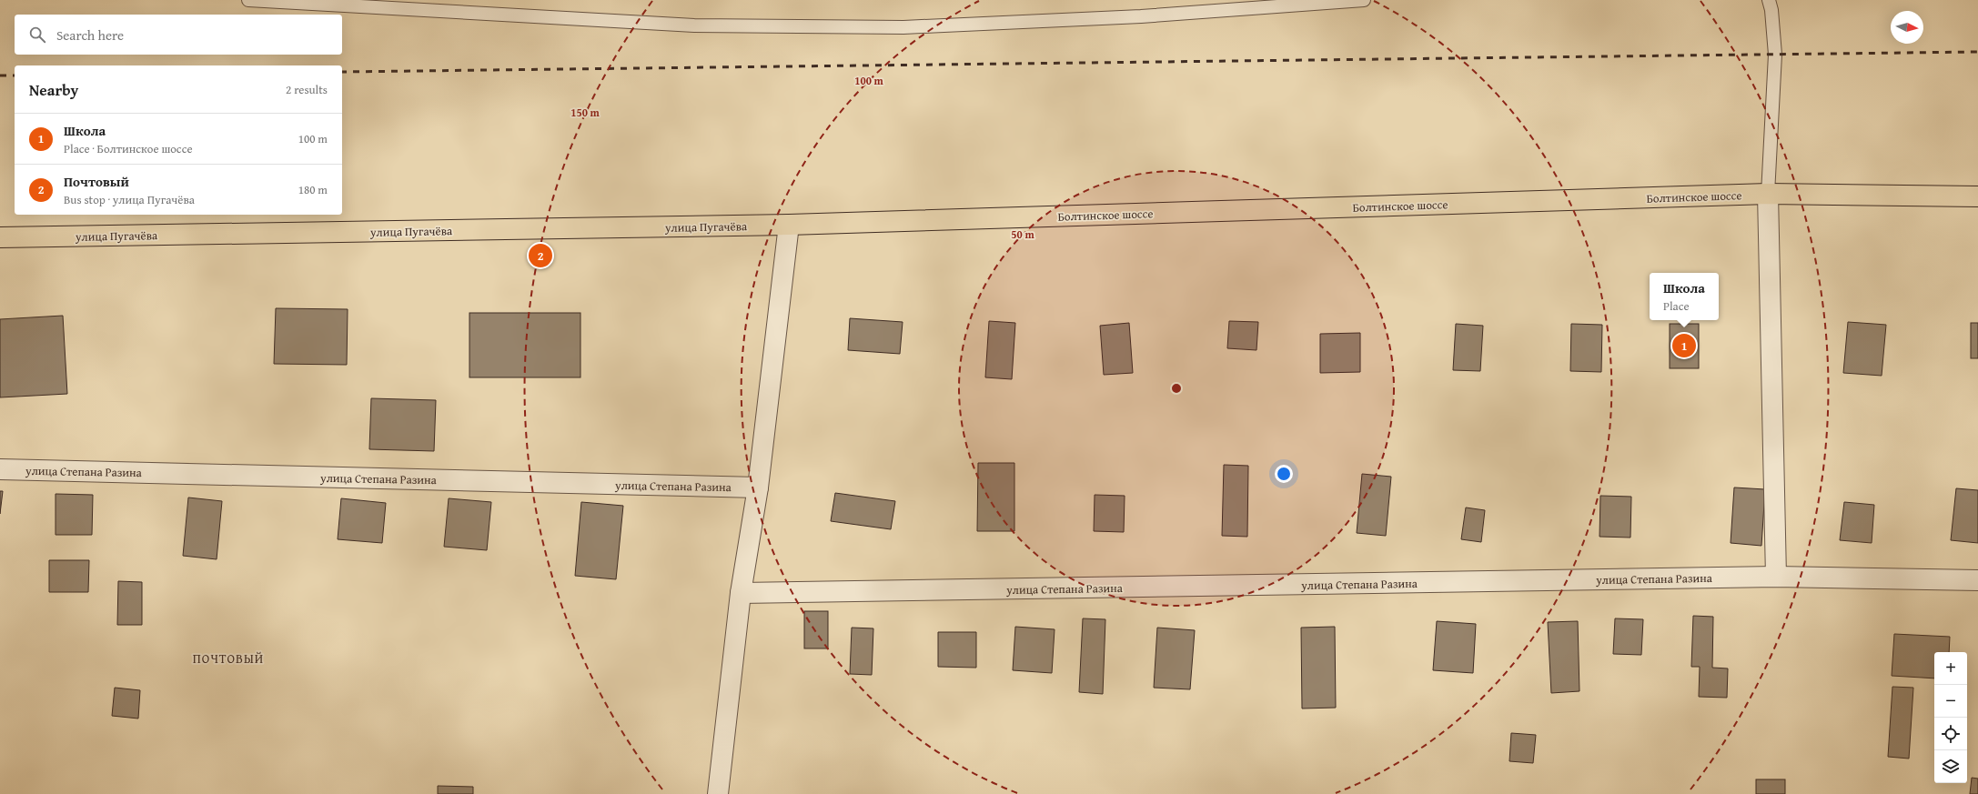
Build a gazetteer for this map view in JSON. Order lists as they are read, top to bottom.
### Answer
{
  "streets": {
    "main road": ["Болтинское шоссе", "улица Пугачёва"],
    "street": ["улица Степана Разина"]
  },
  "crossings": [
    ["Болтинское шоссе", "улица Пугачёва"]
  ],
  "districts": ["ПОЧТОВЫЙ"],
  "north": "right",
  "page": {
    "search": "Search here",
    "heading": ["Nearby", "2 results"],
    "list": [
      {
        "mark": "1",
        "name": "Школа",
        "note": "Place · Болтинское шоссе",
        "value": "100 m"
      },
      {
        "mark": "2",
        "name": "Почтовый",
        "note": "Bus stop · улица Пугачёва",
        "value": "180 m"
      }
    ],
    "pins": ["2", "1"],
    "popup": ["Школа", "Place"],
    "map_buttons": ["+", "−"]
  },
  "rings": ["100 m", "150 m", "50 m"]
}
